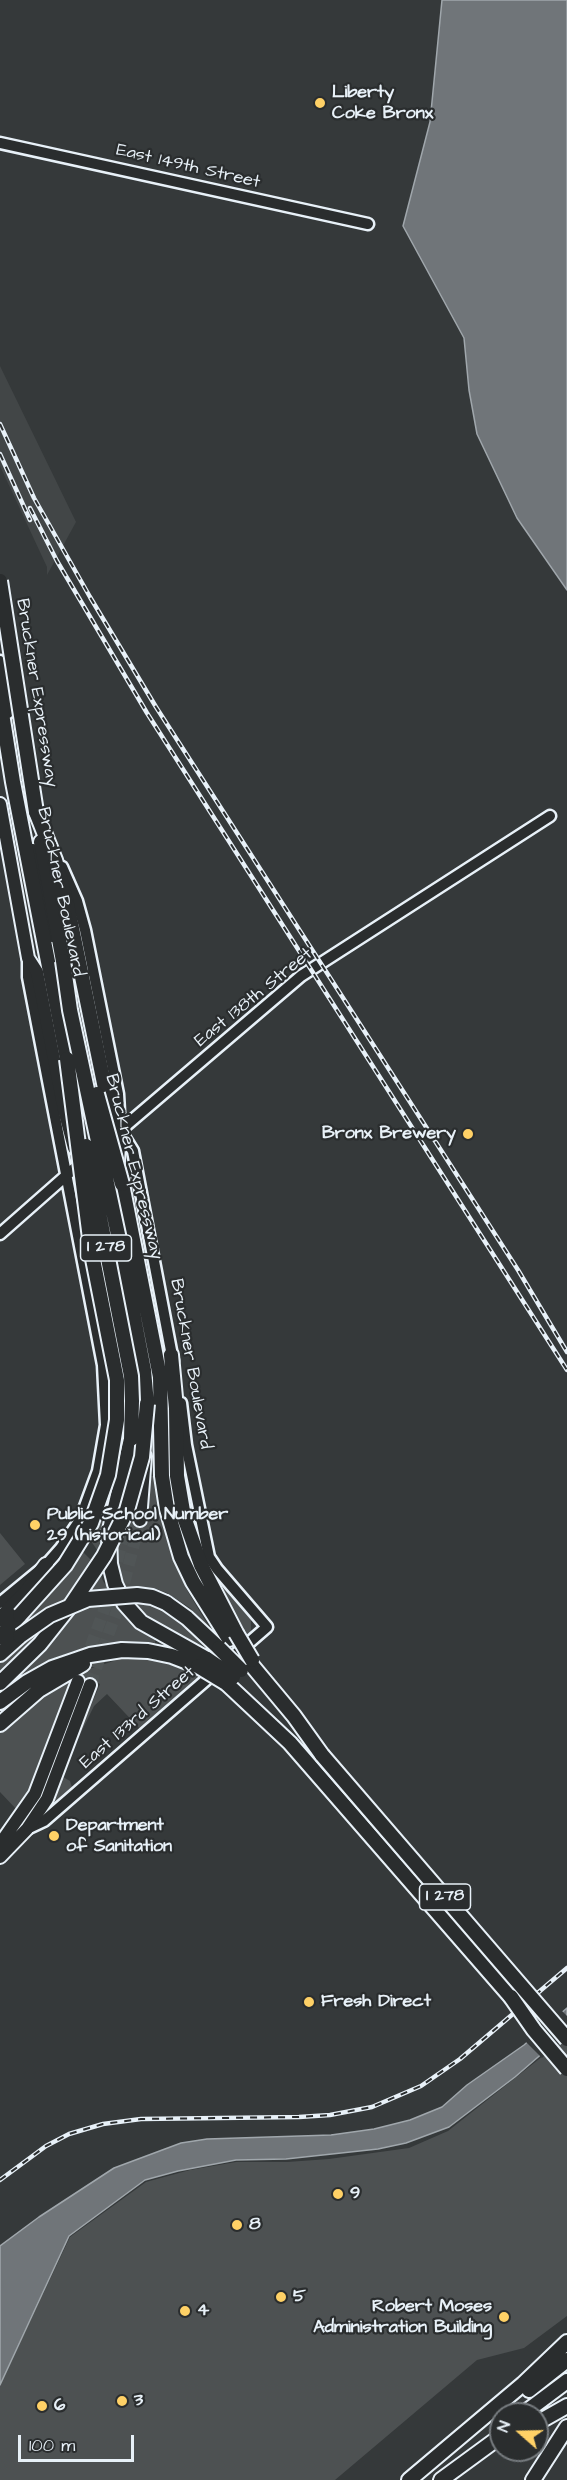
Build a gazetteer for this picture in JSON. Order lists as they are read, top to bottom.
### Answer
{
  "streets": {
    "highway": ["Bruckner Expressway", "I 278"],
    "main road": [
      "East 149th Street",
      "Bruckner Boulevard",
      "East 138th Street",
      "East 133rd Street"
    ]
  },
  "crossings": [
    ["Bruckner Expressway", "I 278"],
    ["Bruckner Boulevard", "East 138th Street"],
    ["Bruckner Boulevard", "East 133rd Street"]
  ],
  "places": [
    "Liberty Coke Bronx",
    "Bronx Brewery",
    "Public School Number 29 (historical)",
    "Department of Sanitation",
    "Fresh Direct",
    "9",
    "8",
    "5",
    "4",
    "Robert Moses Administration Building",
    "3",
    "6"
  ],
  "scale_bar": "100 m",
  "north": "left"
}
